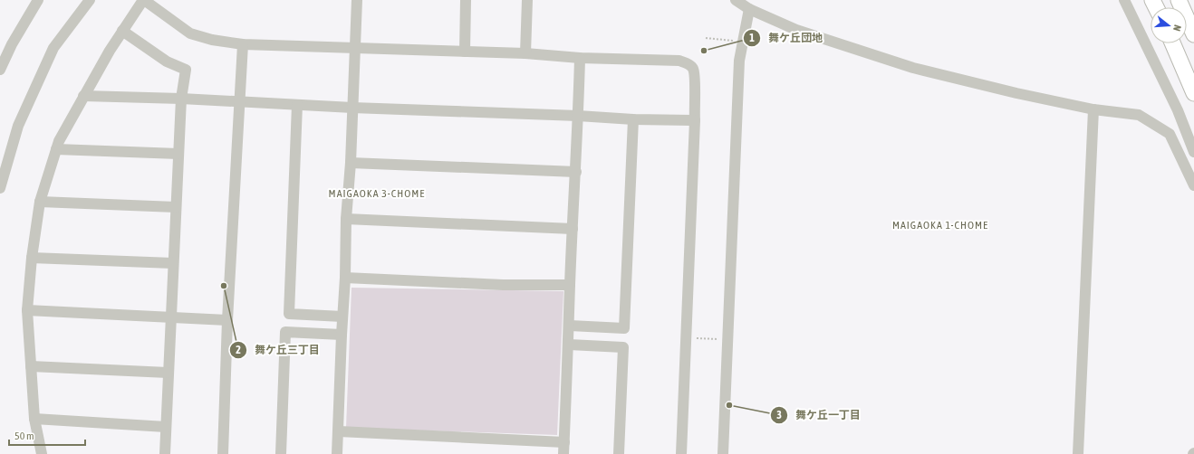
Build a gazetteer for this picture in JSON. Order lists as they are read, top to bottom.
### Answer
{
  "districts": ["MAIGAOKA 3-CHOME", "MAIGAOKA 1-CHOME"],
  "places": ["舞ケ丘団地", "舞ケ丘三丁目", "舞ケ丘一丁目"],
  "scale_bar": "50 m",
  "north": "right"
}
